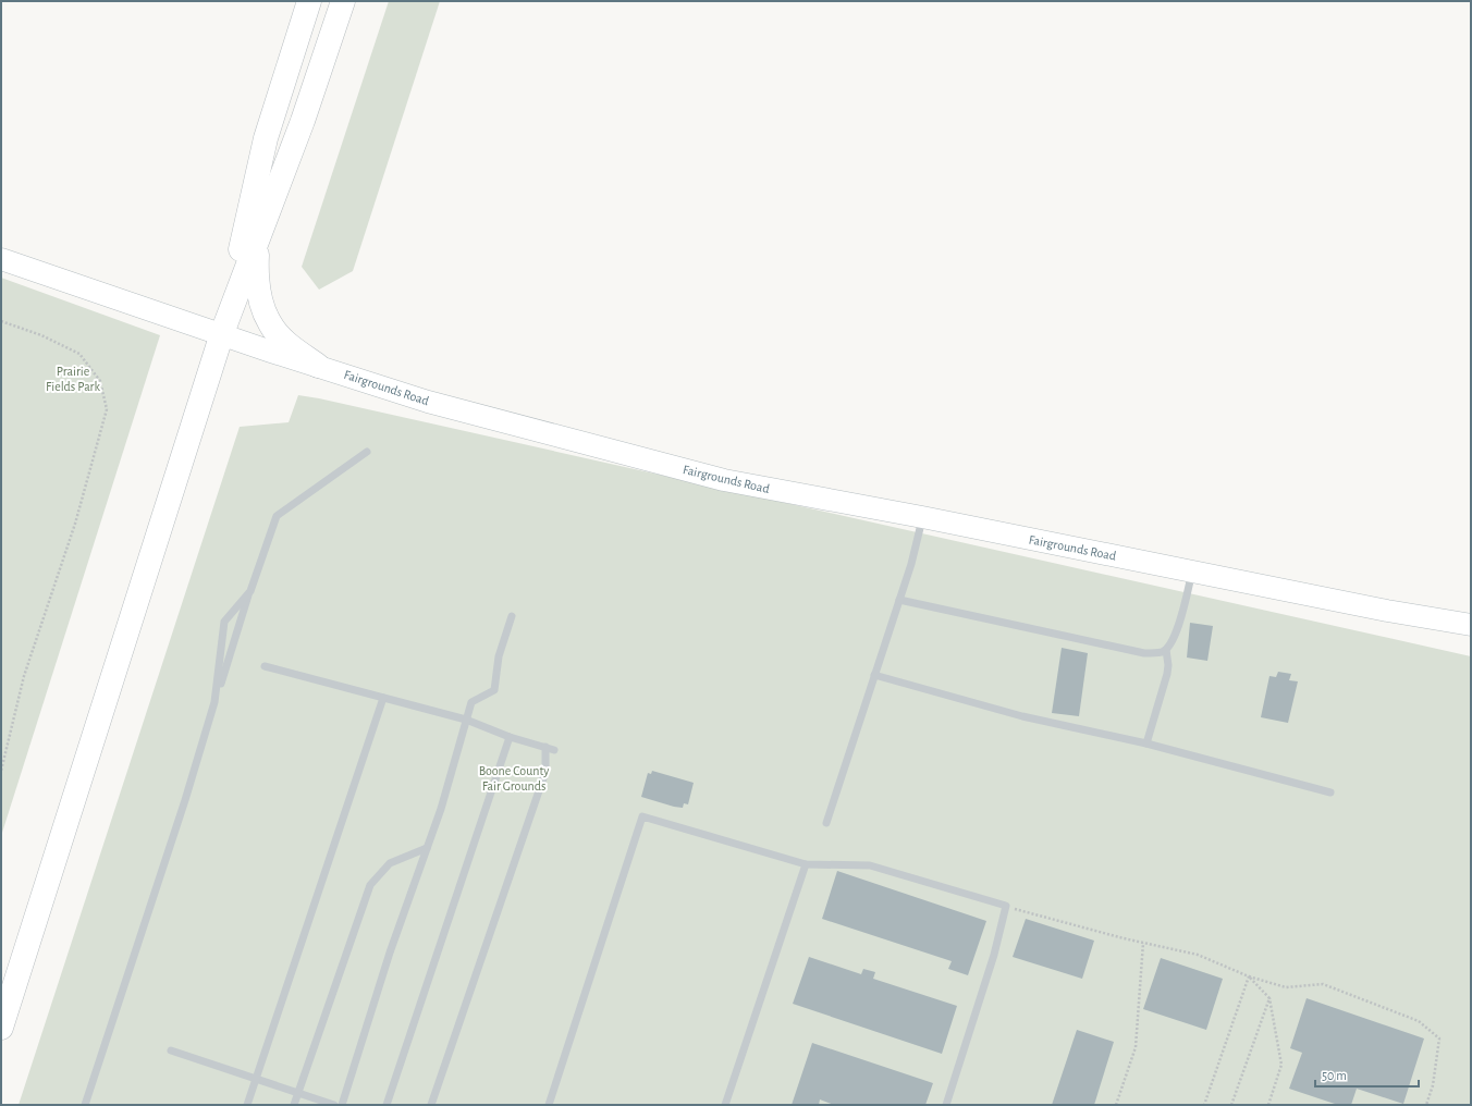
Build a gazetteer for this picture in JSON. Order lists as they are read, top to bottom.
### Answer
{
  "streets": {
    "main road": ["Fairgrounds Road"]
  },
  "parks": ["Prairie Fields Park", "Boone County Fair Grounds"],
  "scale_bar": "50 m"
}
